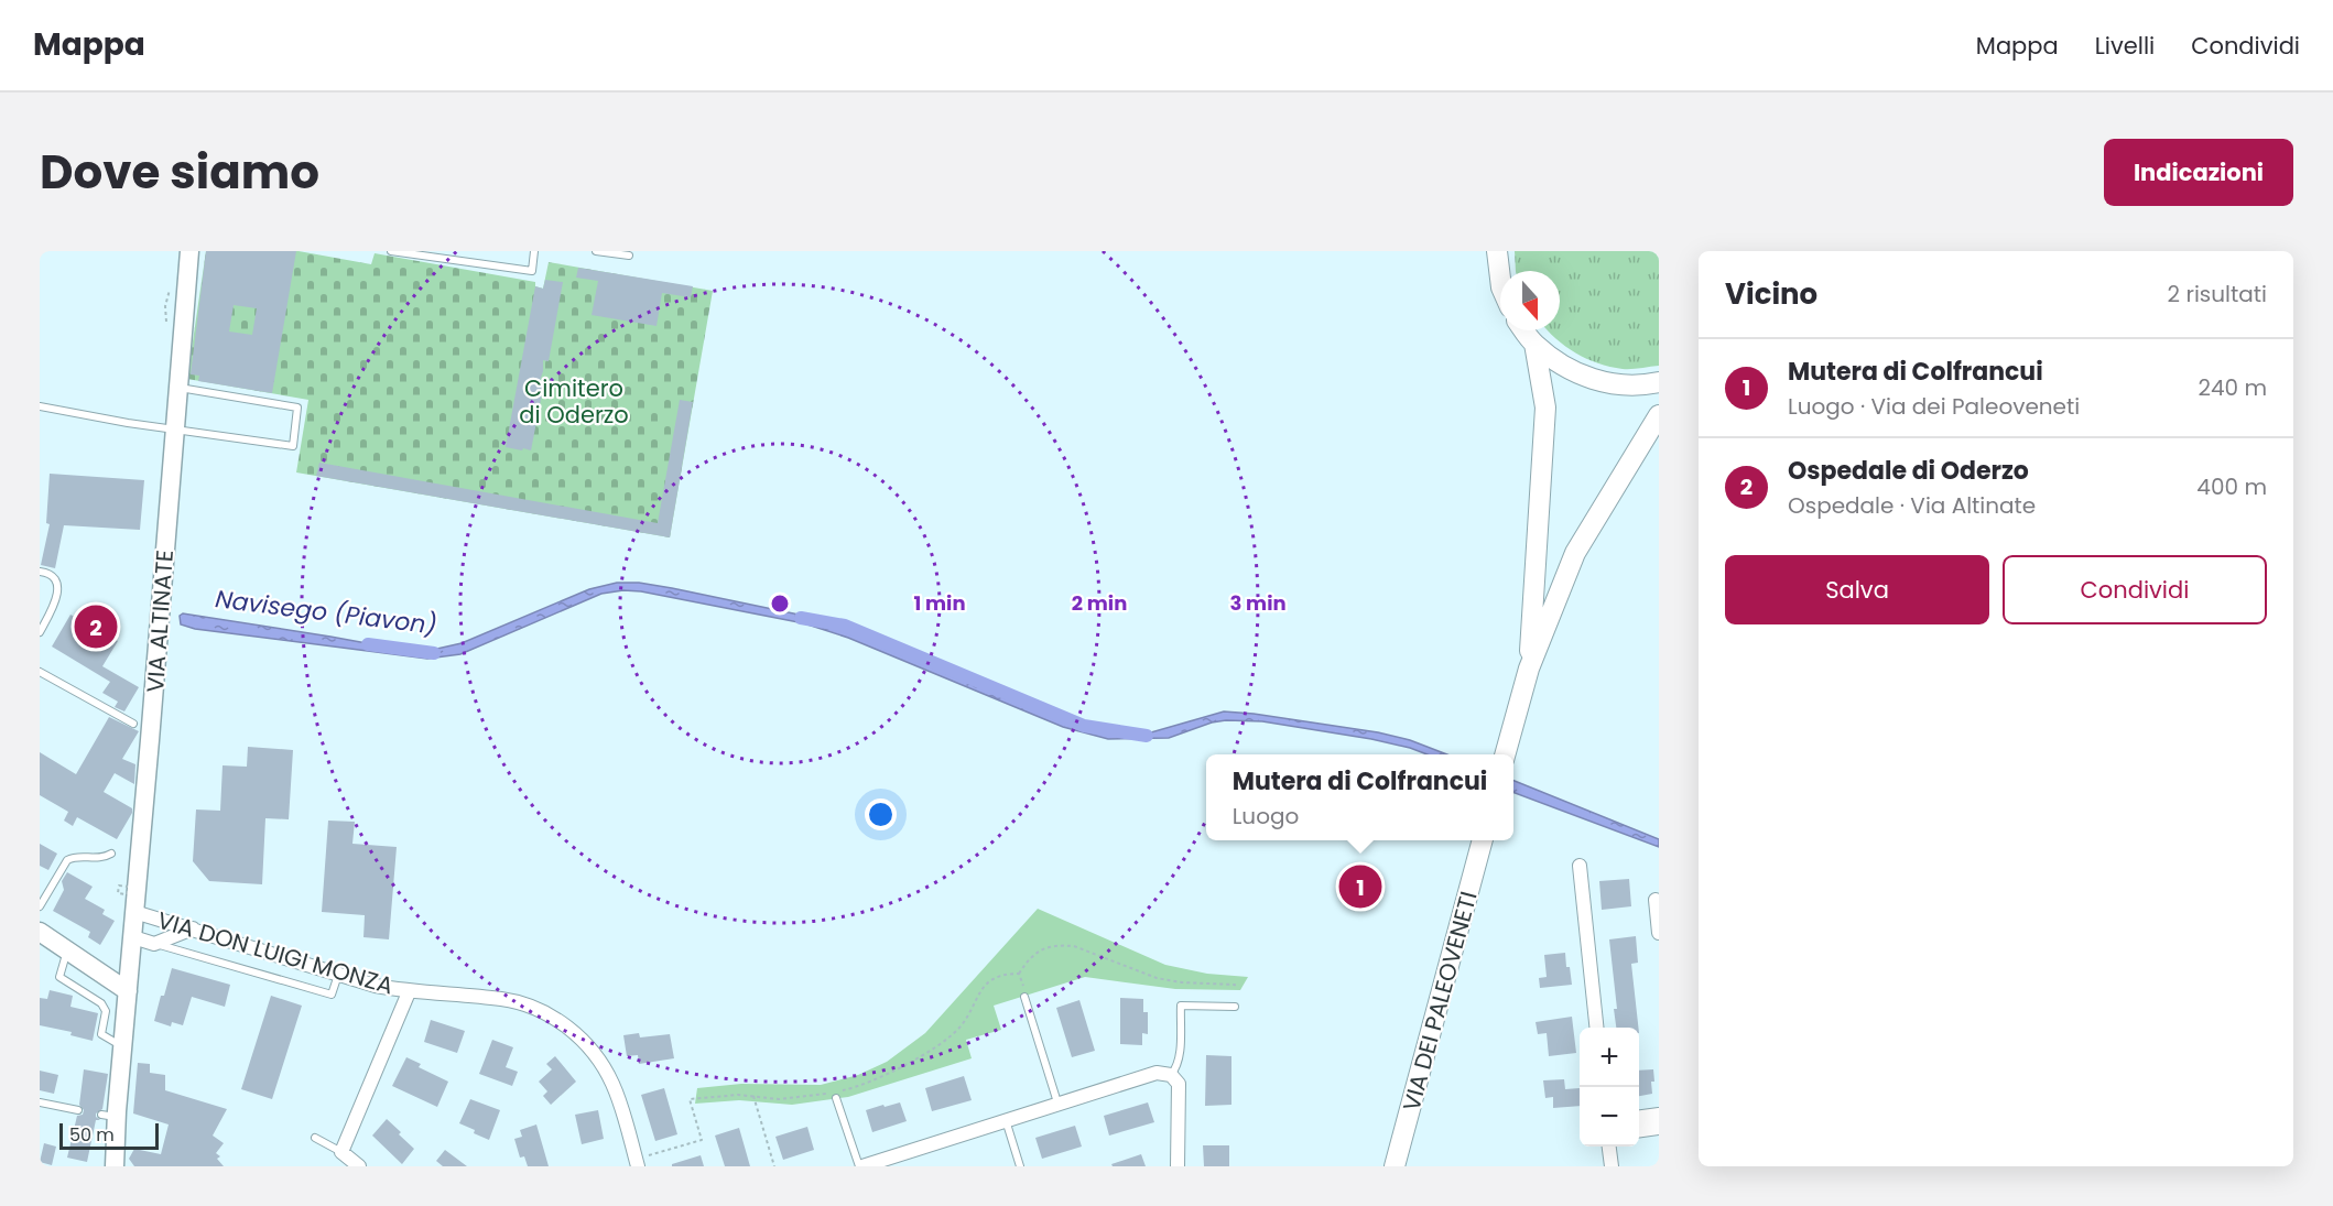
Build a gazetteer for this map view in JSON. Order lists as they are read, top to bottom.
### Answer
{
  "streets": {
    "main road": ["VIA DEI PALEOVENETI"],
    "street": ["VIA ALTINATE", "VIA DON LUIGI MONZA"]
  },
  "crossings": [
    ["VIA ALTINATE", "VIA DON LUIGI MONZA"]
  ],
  "water": ["Navisego (Piavon)"],
  "parks": ["Cimitero di Oderzo"],
  "scale_bar": "50 m",
  "north": "bottom",
  "page": {
    "header": "Mappa",
    "nav": ["Mappa", "Livelli", "Condividi"],
    "title": "Dove siamo",
    "buttons": [
      "Indicazioni",
      ["Salva", "Condividi"]
    ],
    "heading": ["Vicino", "2 risultati"],
    "list": [
      {
        "mark": "1",
        "name": "Mutera di Colfrancui",
        "note": "Luogo · Via dei Paleoveneti",
        "value": "240 m"
      },
      {
        "mark": "2",
        "name": "Ospedale di Oderzo",
        "note": "Ospedale · Via Altinate",
        "value": "400 m"
      }
    ],
    "pins": ["2", "1"],
    "popup": ["Mutera di Colfrancui", "Luogo"],
    "map_buttons": ["+", "−"],
    "scale": "50 m"
  },
  "rings": ["1 min", "2 min", "3 min"]
}
